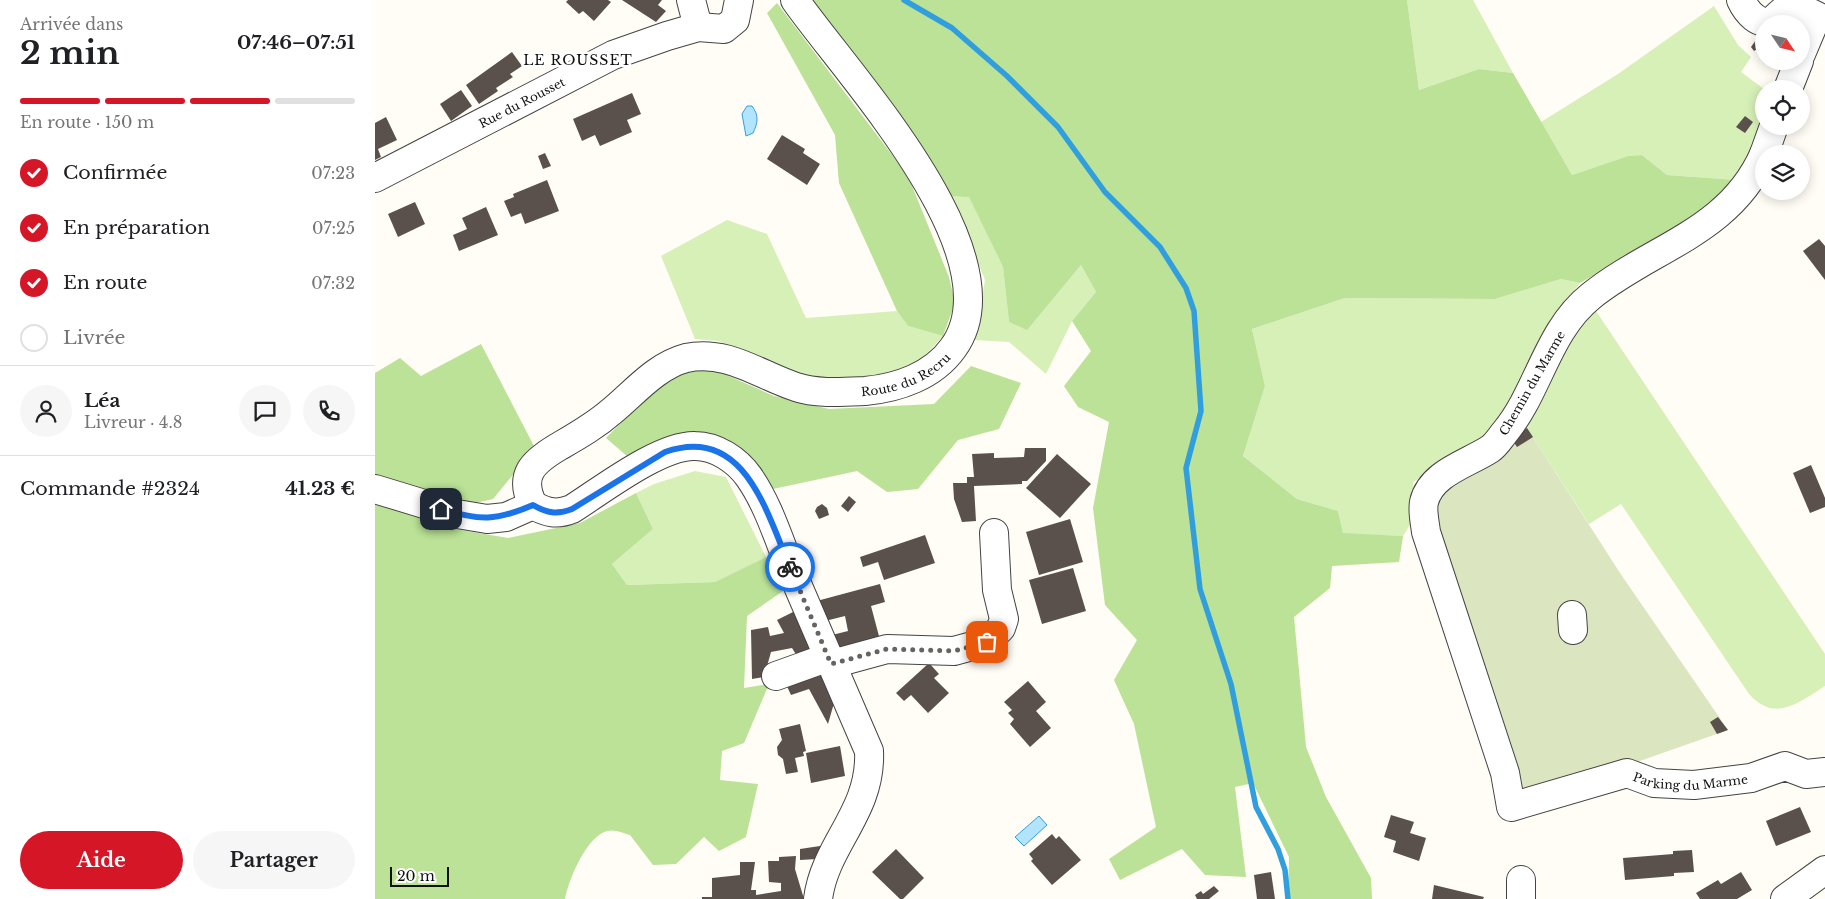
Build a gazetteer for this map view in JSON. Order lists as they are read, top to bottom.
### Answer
{
  "streets": {
    "street": [
      "Rue du Rousset",
      "Route du Recru",
      "Chemin du Marme",
      "Parking du Marme"
    ]
  },
  "crossings": [
    ["Chemin du Marme", "Parking du Marme"]
  ],
  "districts": ["LE ROUSSET"],
  "scale_bar": "20 m",
  "north": "bottom right",
  "page": {
    "heading": ["2 min", "Arrivée dans", "07:46–07:51"],
    "panel": [
      "Léa",
      "Livreur · 4.8",
      "Commande #2324",
      "41.23 €"
    ],
    "bar": "En route · 150 m",
    "list": [
      ["Confirmée", "07:23"],
      ["En préparation", "07:25"],
      ["En route", "07:32"],
      "Livrée"
    ],
    "buttons": ["Aide", "Partager"],
    "scale": "20 m"
  }
}
